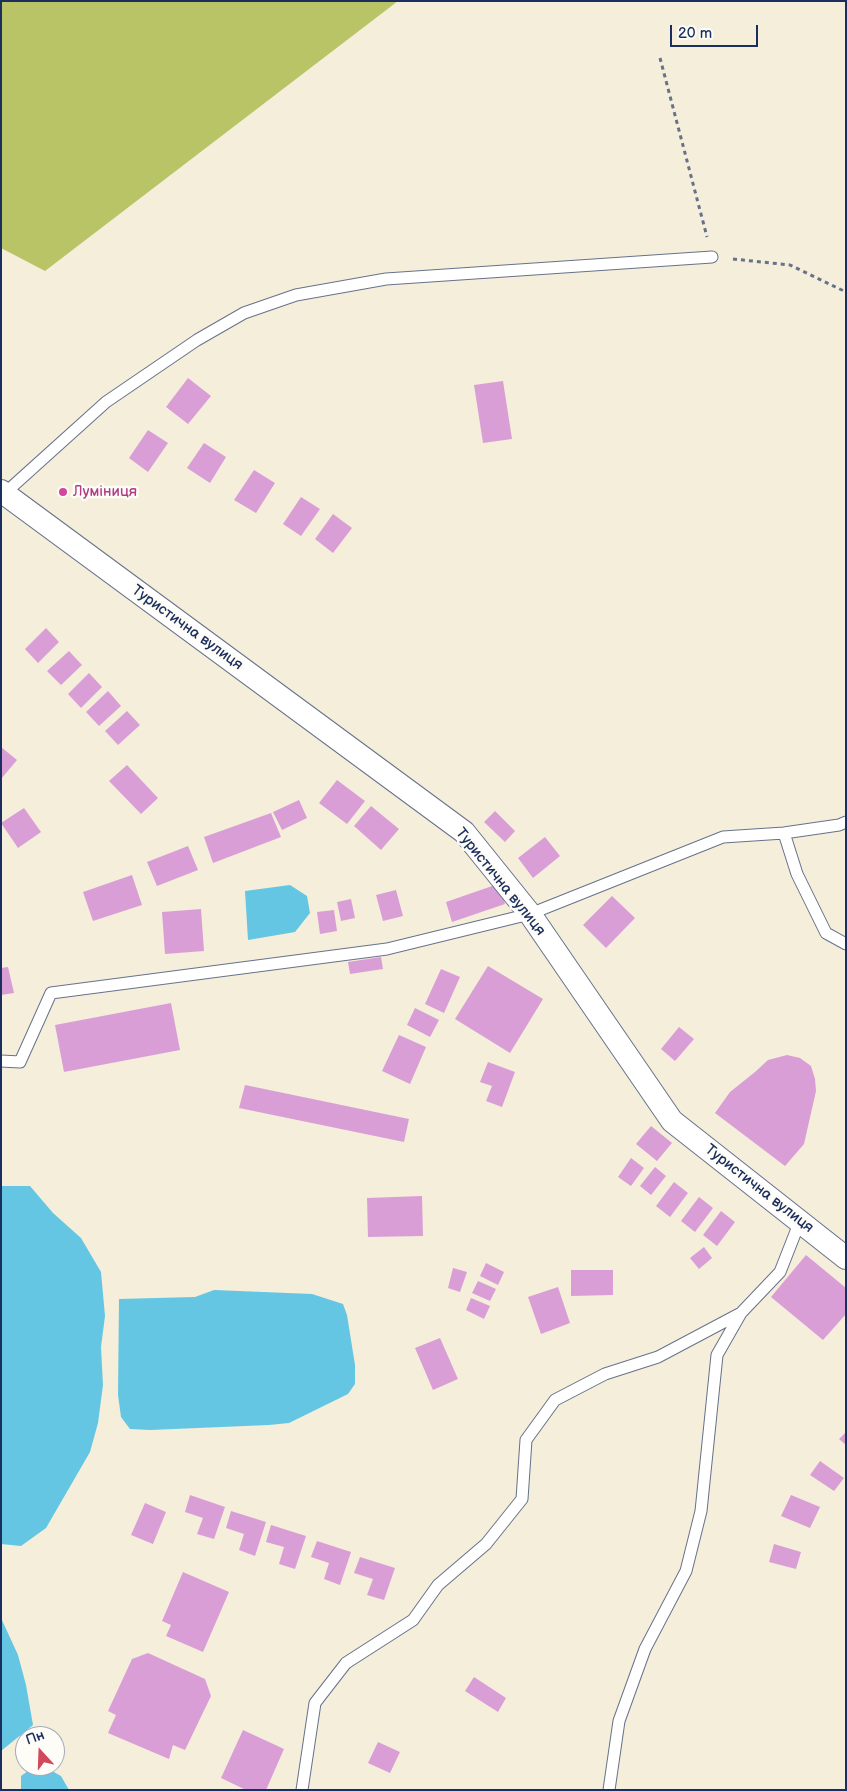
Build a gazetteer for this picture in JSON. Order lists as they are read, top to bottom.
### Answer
{
  "streets": {
    "street": ["Туристична вулиця"]
  },
  "places": ["Луміниця"],
  "scale_bar": "20 m",
  "north": "top"
}
